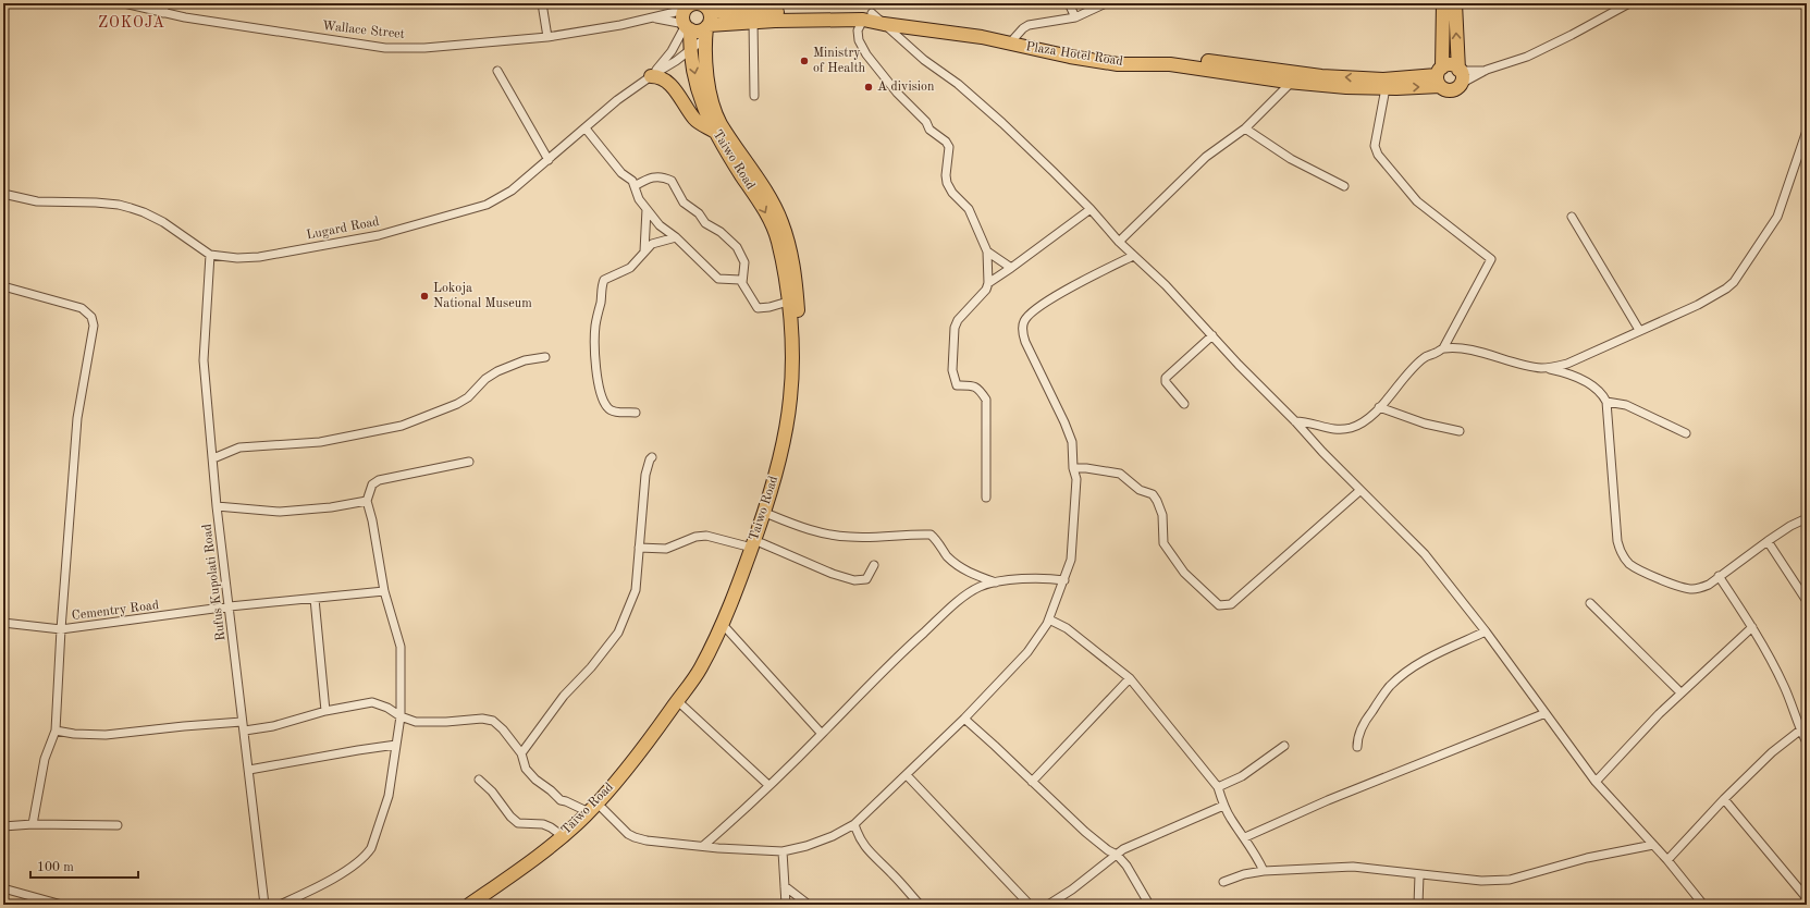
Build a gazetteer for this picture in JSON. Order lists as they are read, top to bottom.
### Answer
{
  "streets": {
    "main road": ["Plaza Hotel Road", "Taiwo Road"],
    "street": [
      "Wallace Street",
      "Lugard Road",
      "Rufus Kupolati Road",
      "Cementry Road"
    ]
  },
  "crossings": [
    ["Wallace Street", "Plaza Hotel Road"],
    ["Wallace Street", "Taiwo Road"],
    ["Plaza Hotel Road", "Taiwo Road"],
    ["Lugard Road", "Rufus Kupolati Road"],
    ["Rufus Kupolati Road", "Cementry Road"]
  ],
  "districts": ["ZOKOJA"],
  "places": ["Ministry of Health", "A division", "Lokoja National Museum"],
  "scale_bar": "100 m"
}
